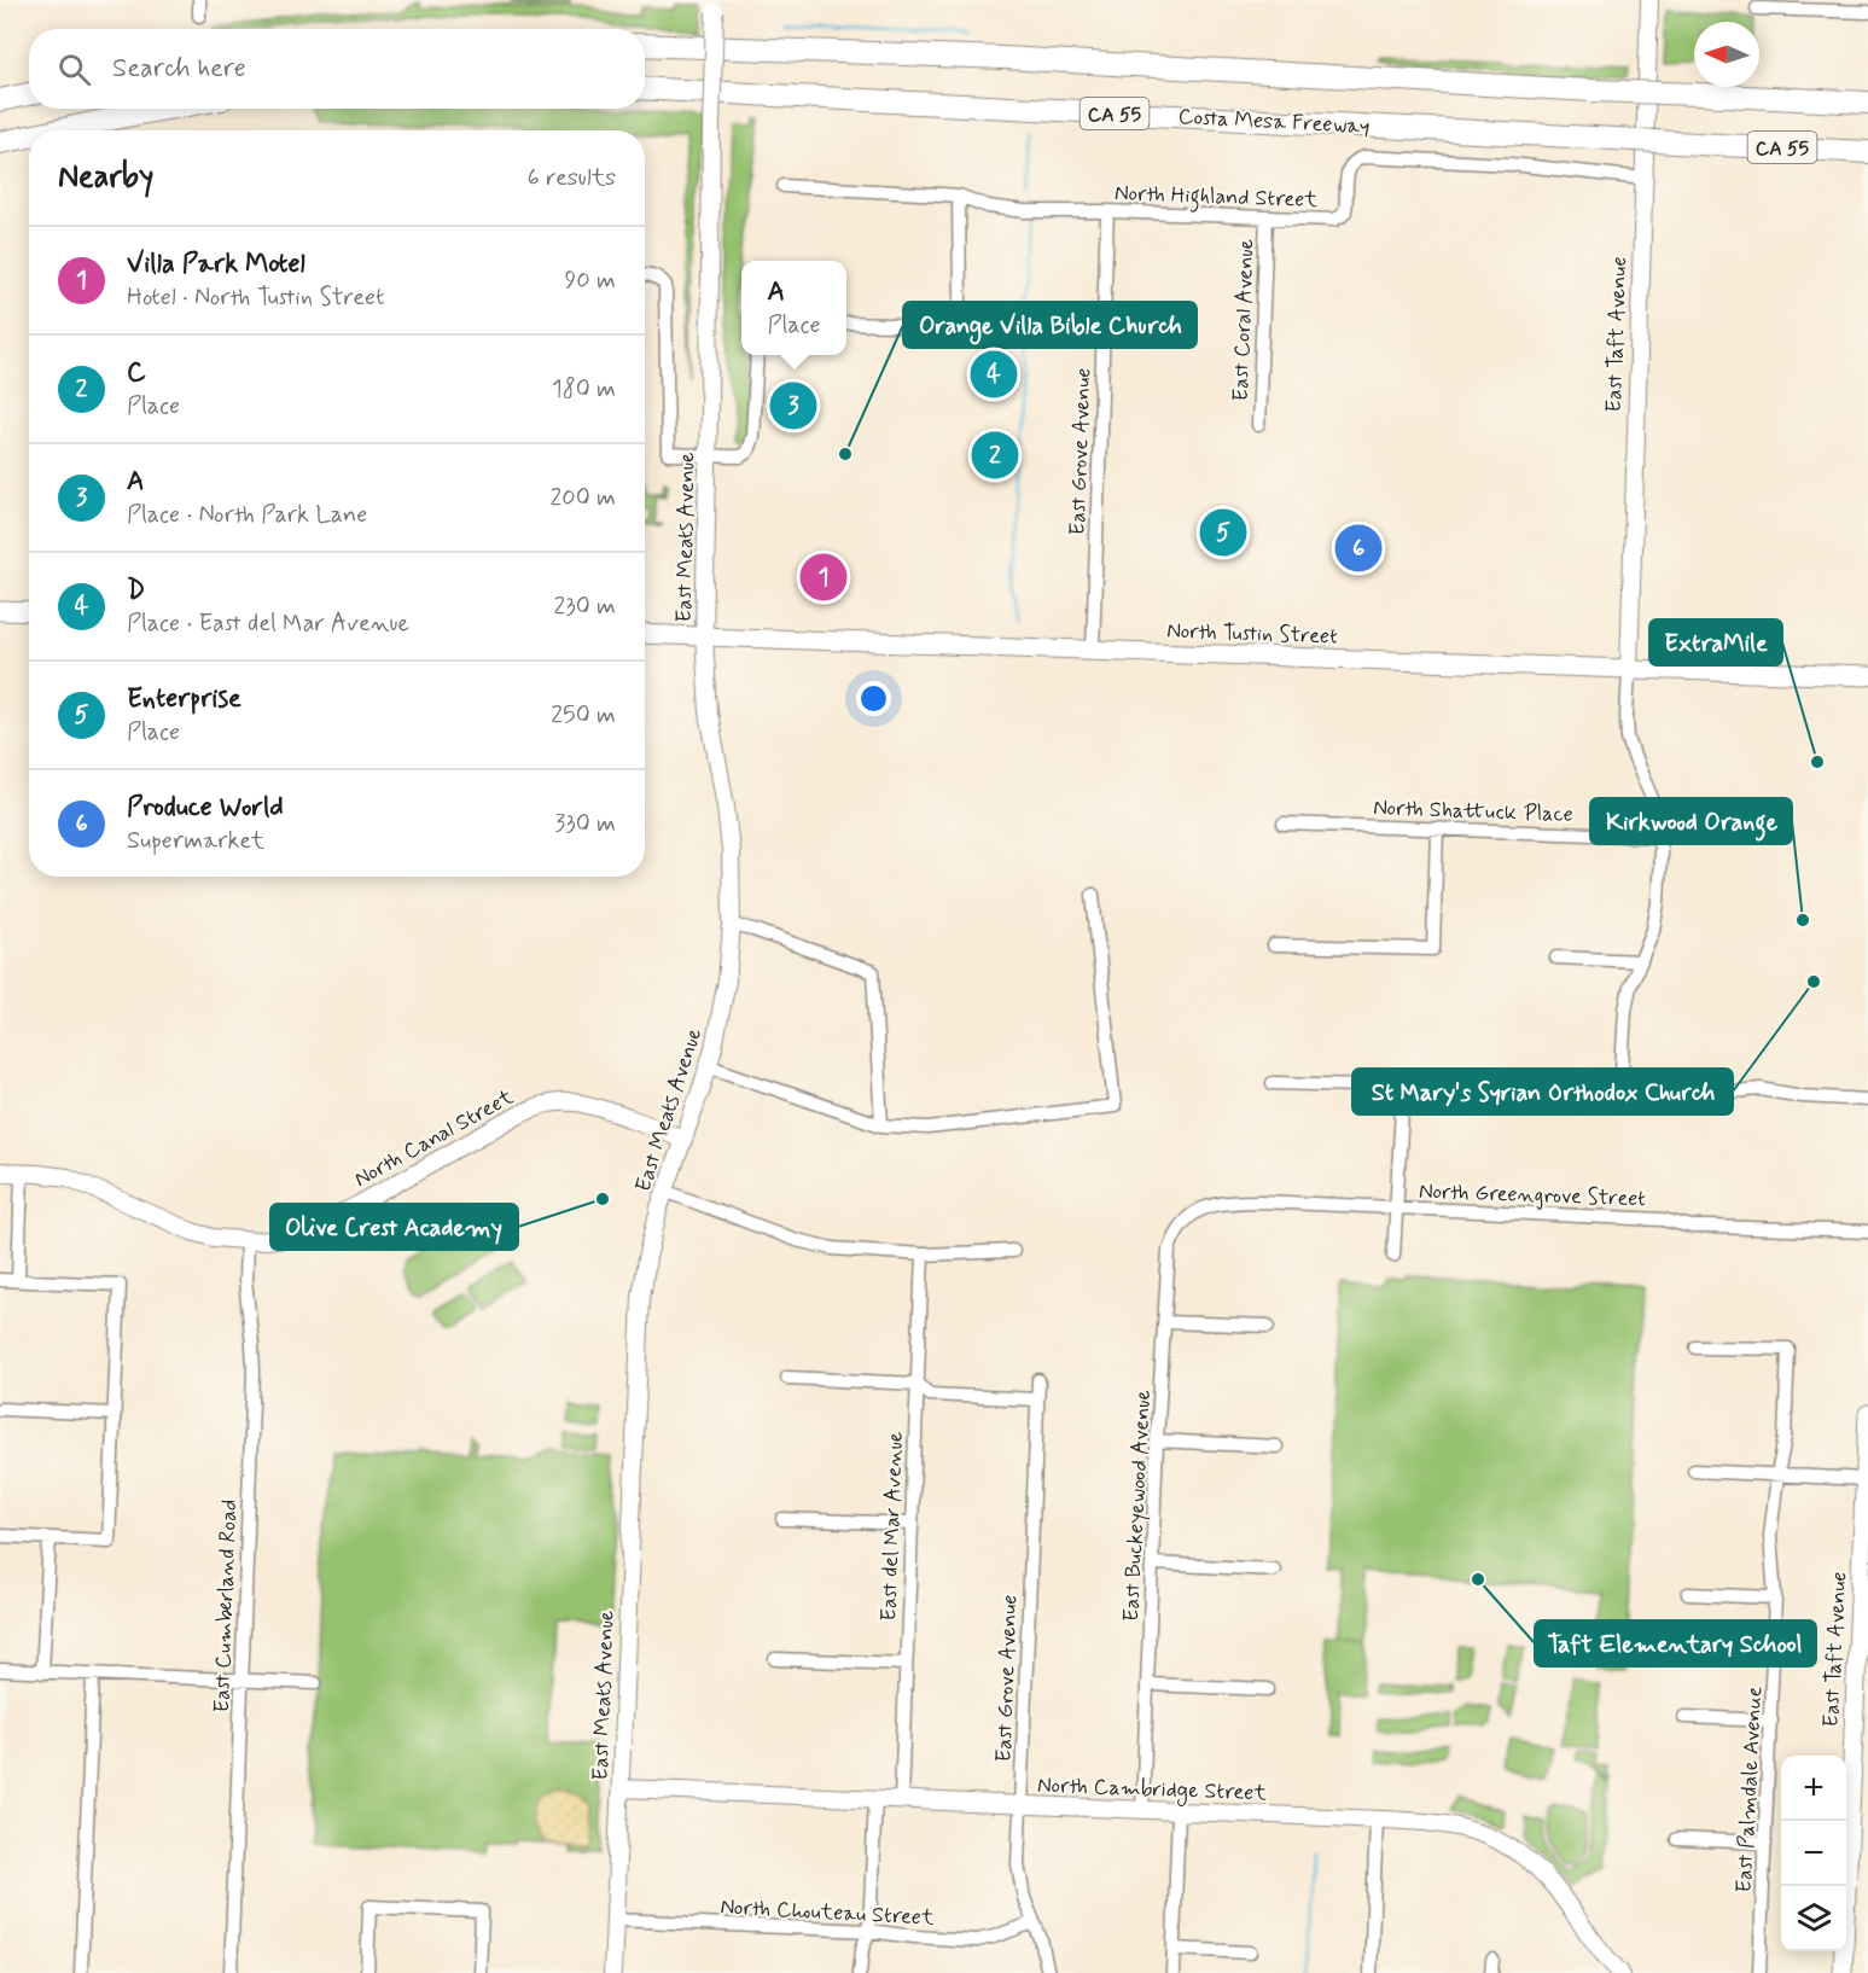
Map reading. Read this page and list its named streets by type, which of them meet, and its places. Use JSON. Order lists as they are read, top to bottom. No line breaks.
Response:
{"streets":{"highway":["CA 55","Costa Mesa Freeway"],"main road":["East Taft Avenue","North Tustin Street"],"street":["North Highland Street","East Coral Avenue","East Grove Avenue","East Meats Avenue","North Shattuck Place","North Canal Street","North Greengrove Street","East Buckeyewood Avenue","East del Mar Avenue","East Cumberland Road","North Cambridge Street","East Palmdale Avenue","North Chouteau Street"]},"crossings":[["North Highland Street","East Coral Avenue"],["North Highland Street","East Taft Avenue"],["North Highland Street","East Grove Avenue"],["East Taft Avenue","North Tustin Street"],["East Grove Avenue","North Tustin Street"],["East Grove Avenue","North Cambridge Street"],["East Grove Avenue","North Chouteau Street"],["East Meats Avenue","North Tustin Street"],["East Meats Avenue","North Canal Street"],["East Meats Avenue","North Cambridge Street"],["East Meats Avenue","North Chouteau Street"],["North Canal Street","East Cumberland Road"],["North Greengrove Street","East Buckeyewood Avenue"],["East Buckeyewood Avenue","North Cambridge Street"],["East del Mar Avenue","North Cambridge Street"]],"places":["Orange Villa Bible Church","ExtraMile","Kirkwood Orange","St Mary's Syrian Orthodox Church","Olive Crest Academy","Taft Elementary School"],"north":"left","page":{"search":"Search here","heading":["Nearby","6 results"],"list":[{"mark":"1","name":"Villa Park Motel","note":"Hotel · North Tustin Street","value":"90 m"},{"mark":"2","name":"C","note":"Place","value":"180 m"},{"mark":"3","name":"A","note":"Place · North Park Lane","value":"200 m"},{"mark":"4","name":"D","note":"Place · East del Mar Avenue","value":"230 m"},{"mark":"5","name":"Enterprise","note":"Place","value":"250 m"},{"mark":"6","name":"Produce World","note":"Supermarket","value":"330 m"}],"popup":["A","Place"],"pins":["4","3","2","5","6","1"],"map_buttons":["+","−"]}}
